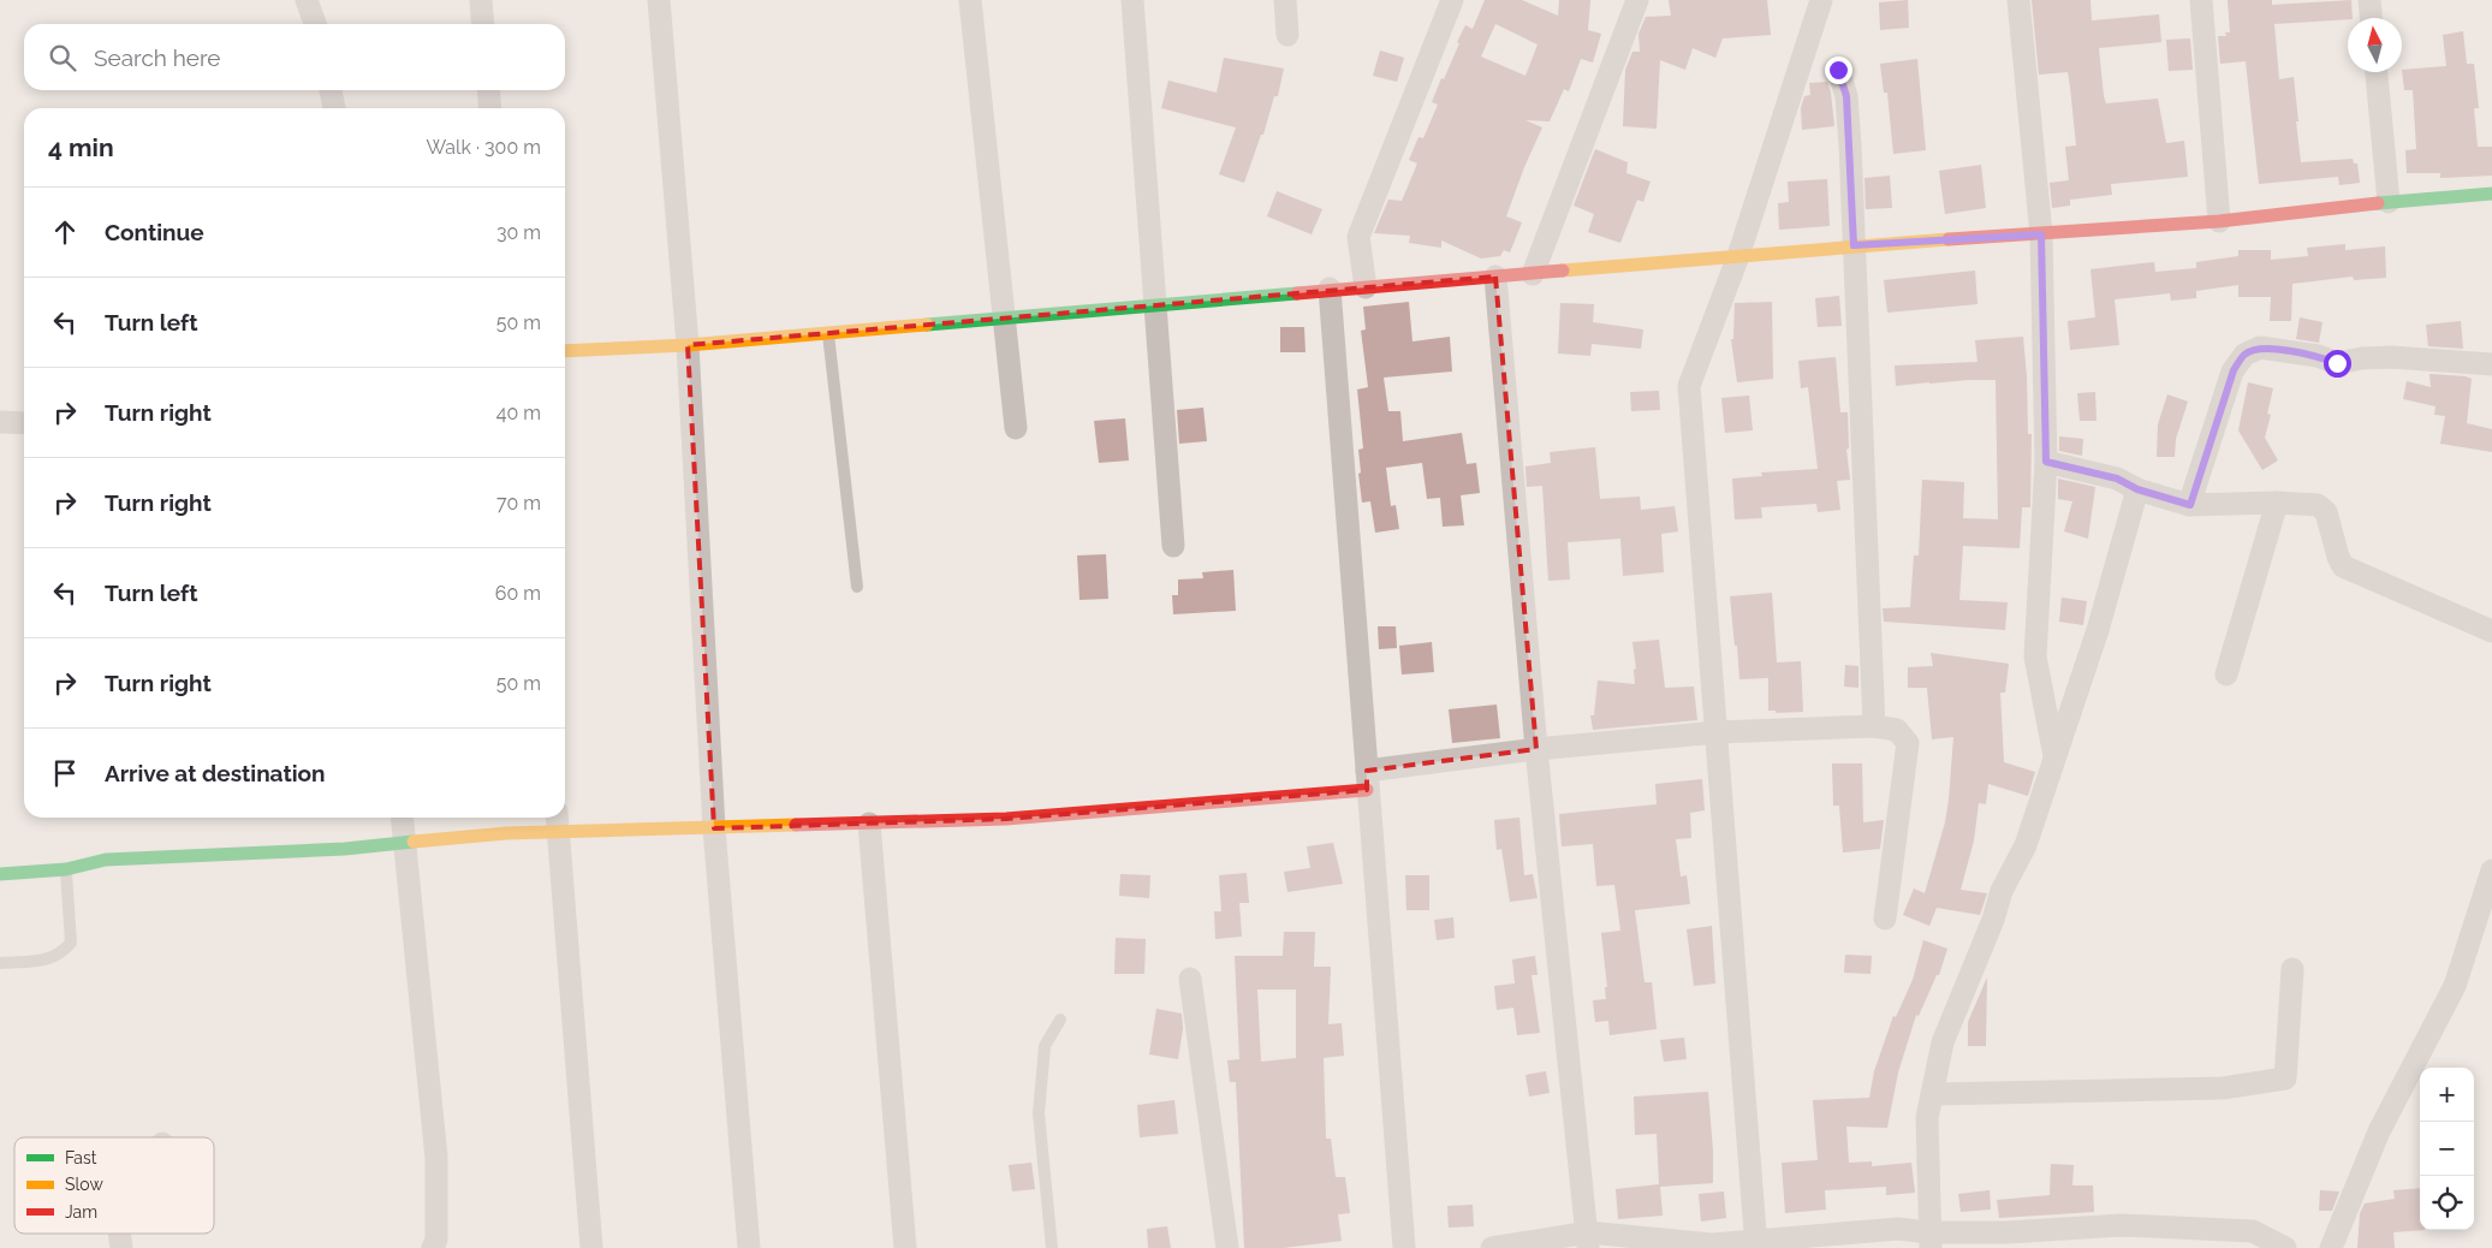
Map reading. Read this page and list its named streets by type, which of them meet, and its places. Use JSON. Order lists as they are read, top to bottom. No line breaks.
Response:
{"legend":["Fast","Slow","Jam"],"north":"top","page":{"search":"Search here","heading":["4 min","Walk · 300 m"],"list":[["Continue","30 m"],["Turn left","50 m"],["Turn right","40 m"],["Turn right","70 m"],["Turn left","60 m"],["Turn right","50 m"],"Arrive at destination"],"map_buttons":["+","−"]}}
